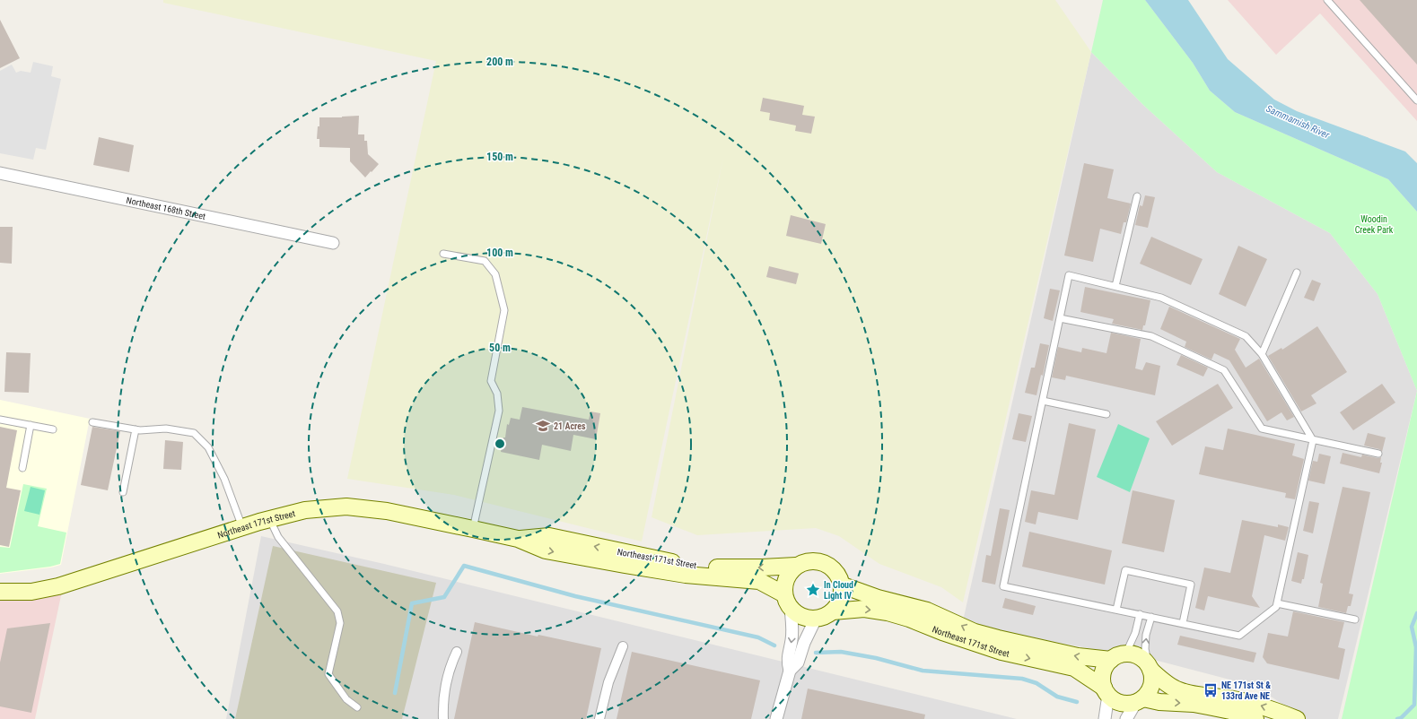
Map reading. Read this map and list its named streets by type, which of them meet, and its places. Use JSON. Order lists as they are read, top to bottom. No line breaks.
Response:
{"streets":{"main road":["Northeast 171st Street"],"street":["Northeast 168th Street"]},"water":["Sammamish River"],"parks":["Woodin Creek Park"],"places":{"school or university":["21 Acres"],"place":["In Cloud Light IV"],"bus stop":["NE 171st St & 133rd Ave NE"]},"rings":["200 m","150 m","100 m","50 m"]}
